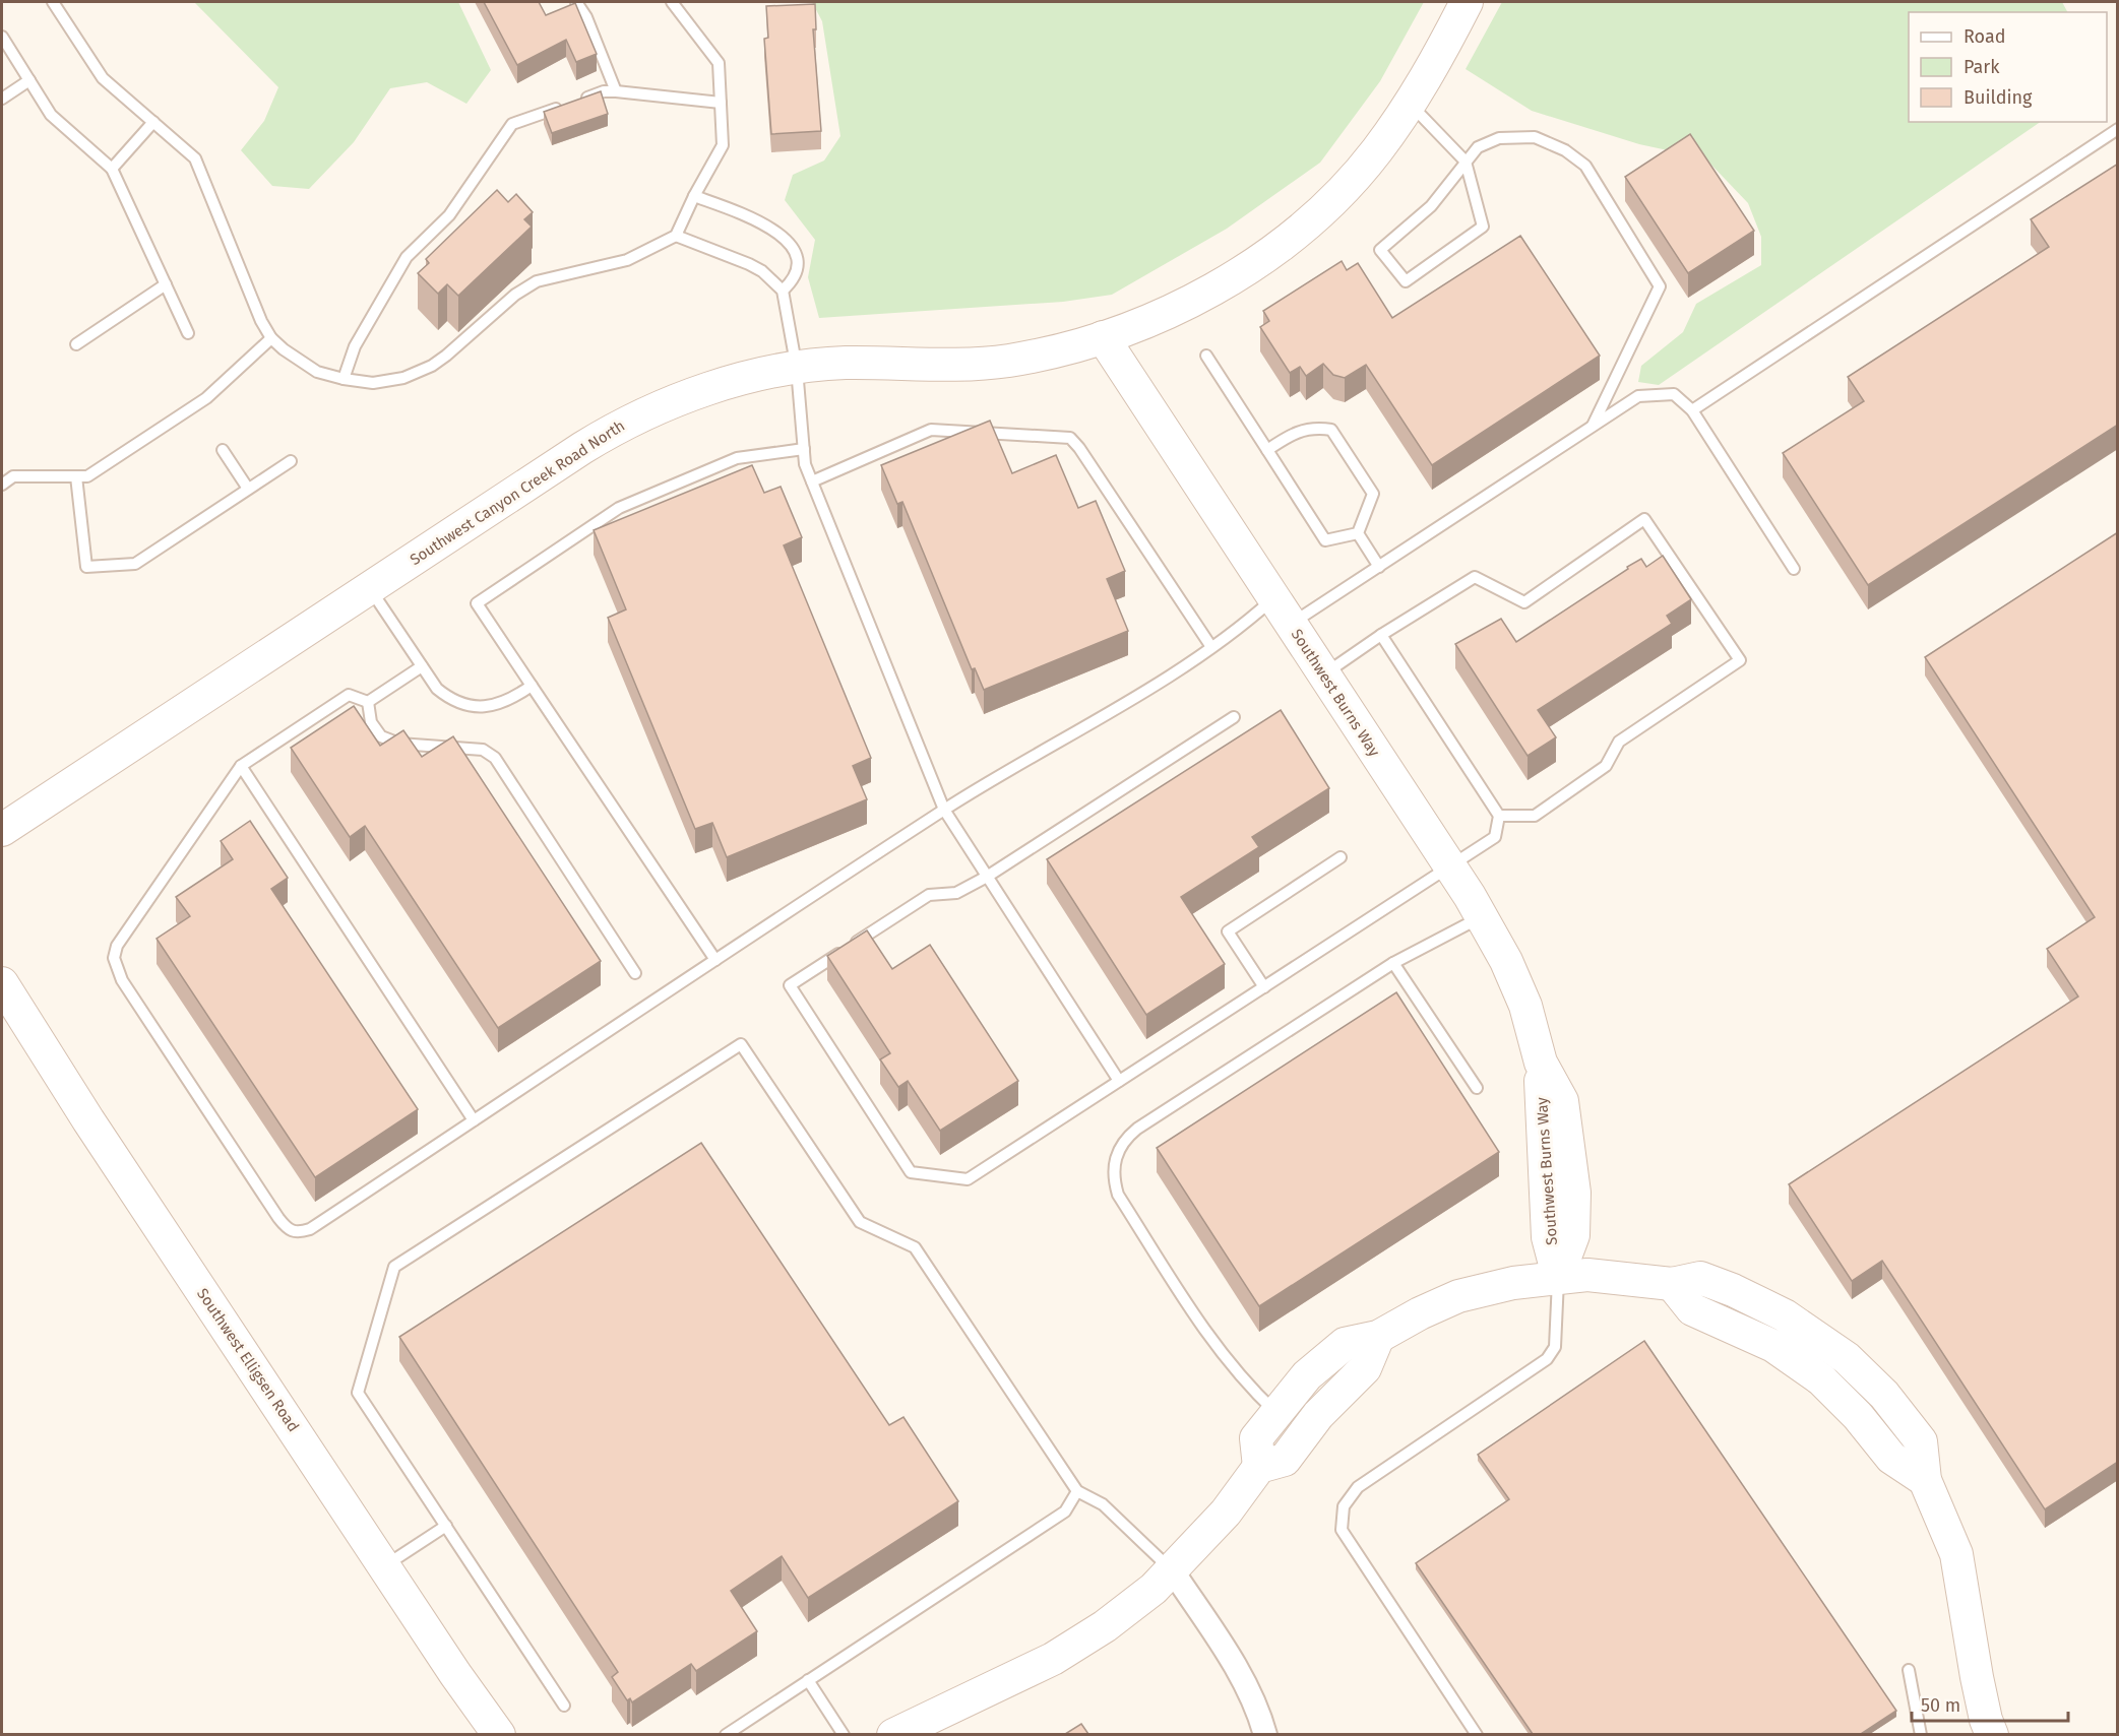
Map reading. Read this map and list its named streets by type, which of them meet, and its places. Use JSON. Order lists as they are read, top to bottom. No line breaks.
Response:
{"streets":{"street":["Southwest Canyon Creek Road North","Southwest Burns Way","Southwest Elligsen Road"]},"crossings":[["Southwest Canyon Creek Road North","Southwest Burns Way"]],"legend":["Road","Park","Building"],"scale_bar":"50 m"}
